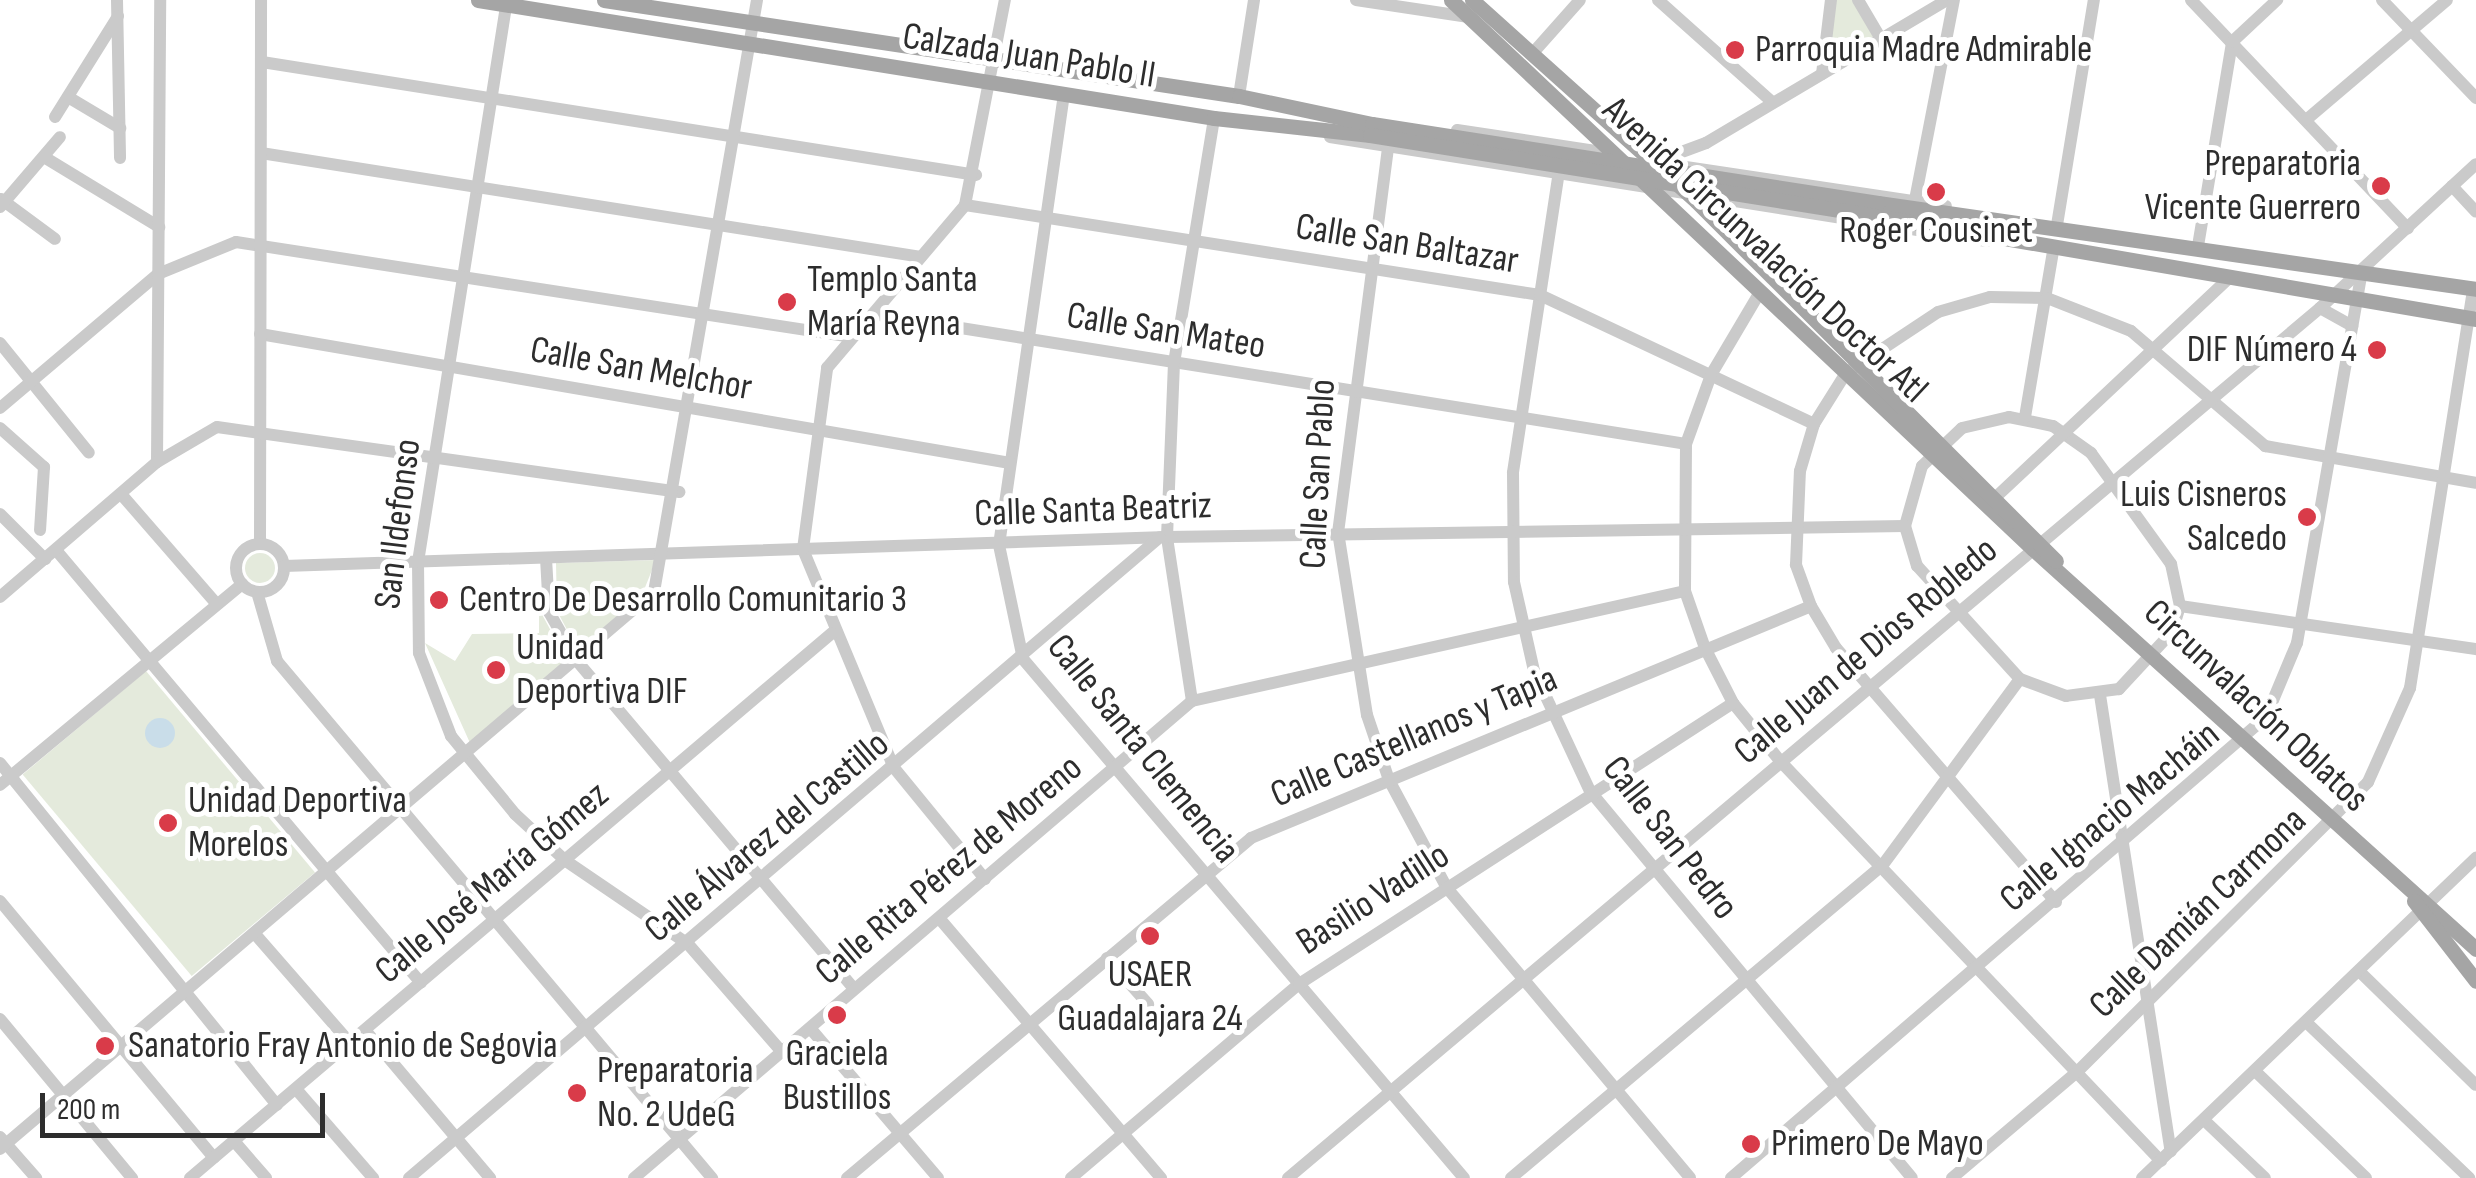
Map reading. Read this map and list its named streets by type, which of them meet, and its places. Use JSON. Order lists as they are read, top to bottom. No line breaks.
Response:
{"streets":{"main road":["Calzada Juan Pablo II","Avenida Circunvalación Doctor Atl","Circunvalación Oblatos"],"street":["Calle San Baltazar","Calle San Mateo","Calle San Melchor","Calle San Pablo","Calle Santa Beatriz","San Ildefonso","Calle Juan de Dios Robledo","Calle Castellanos y Tapia","Calle Santa Clemencia","Calle Ignacio Macháin","Calle Álvarez del Castillo","Calle San Pedro","Calle Rita Pérez de Moreno","Calle José María Gómez","Basilio Vadillo","Calle Damián Carmona"]},"crossings":[["Calzada Juan Pablo II","Avenida Circunvalación Doctor Atl"],["Calzada Juan Pablo II","Calle San Pablo"],["Calzada Juan Pablo II","San Ildefonso"],["Calzada Juan Pablo II","Calle Juan de Dios Robledo"],["Calzada Juan Pablo II","Calle Santa Clemencia"],["Calzada Juan Pablo II","Calle Ignacio Macháin"],["Calzada Juan Pablo II","Calle San Pedro"],["Calzada Juan Pablo II","Calle Damián Carmona"],["Calle San Baltazar","Calle San Pablo"],["Calle San Baltazar","Calle Santa Clemencia"],["Calle San Baltazar","Calle San Pedro"],["Avenida Circunvalación Doctor Atl","Calle Juan de Dios Robledo"],["Avenida Circunvalación Doctor Atl","Circunvalación Oblatos"],["Calle San Mateo","Calle San Pablo"],["Calle San Mateo","Calle Santa Clemencia"],["Calle San Mateo","Calle San Pedro"],["Calle San Melchor","San Ildefonso"],["Calle San Melchor","Calle Santa Clemencia"],["Calle San Pablo","Calle Santa Beatriz"],["Calle San Pablo","Calle Juan de Dios Robledo"],["Calle San Pablo","Calle Castellanos y Tapia"],["Calle San Pablo","Calle Rita Pérez de Moreno"],["Calle San Pablo","Basilio Vadillo"],["Calle Santa Beatriz","San Ildefonso"],["Calle Santa Beatriz","Calle Santa Clemencia"],["Calle Santa Beatriz","Calle Álvarez del Castillo"],["Calle Santa Beatriz","Calle San Pedro"],["San Ildefonso","Calle Álvarez del Castillo"],["San Ildefonso","Calle Rita Pérez de Moreno"],["San Ildefonso","Calle José María Gómez"],["Calle Juan de Dios Robledo","Circunvalación Oblatos"],["Calle Juan de Dios Robledo","Calle Santa Clemencia"],["Calle Juan de Dios Robledo","Calle Ignacio Macháin"],["Calle Juan de Dios Robledo","Calle San Pedro"],["Circunvalación Oblatos","Calle Ignacio Macháin"],["Circunvalación Oblatos","Calle Damián Carmona"],["Calle Castellanos y Tapia","Calle Santa Clemencia"],["Calle Castellanos y Tapia","Calle San Pedro"],["Calle Santa Clemencia","Calle Álvarez del Castillo"],["Calle Santa Clemencia","Calle Rita Pérez de Moreno"],["Calle Santa Clemencia","Basilio Vadillo"],["Calle Ignacio Macháin","Calle San Pedro"],["Calle San Pedro","Calle Rita Pérez de Moreno"],["Calle San Pedro","Basilio Vadillo"]],"places":["Parroquia Madre Admirable","Preparatoria Vicente Guerrero","Roger Cousinet","Templo Santa María Reyna","DIF Número 4","Luis Cisneros Salcedo","Centro De Desarrollo Comunitario 3","Unidad Deportiva DIF","Unidad Deportiva Morelos","USAER Guadalajara 24","Graciela Bustillos","Sanatorio Fray Antonio de Segovia","Preparatoria No. 2 UdeG","Primero De Mayo"],"scale_bar":"200 m"}
